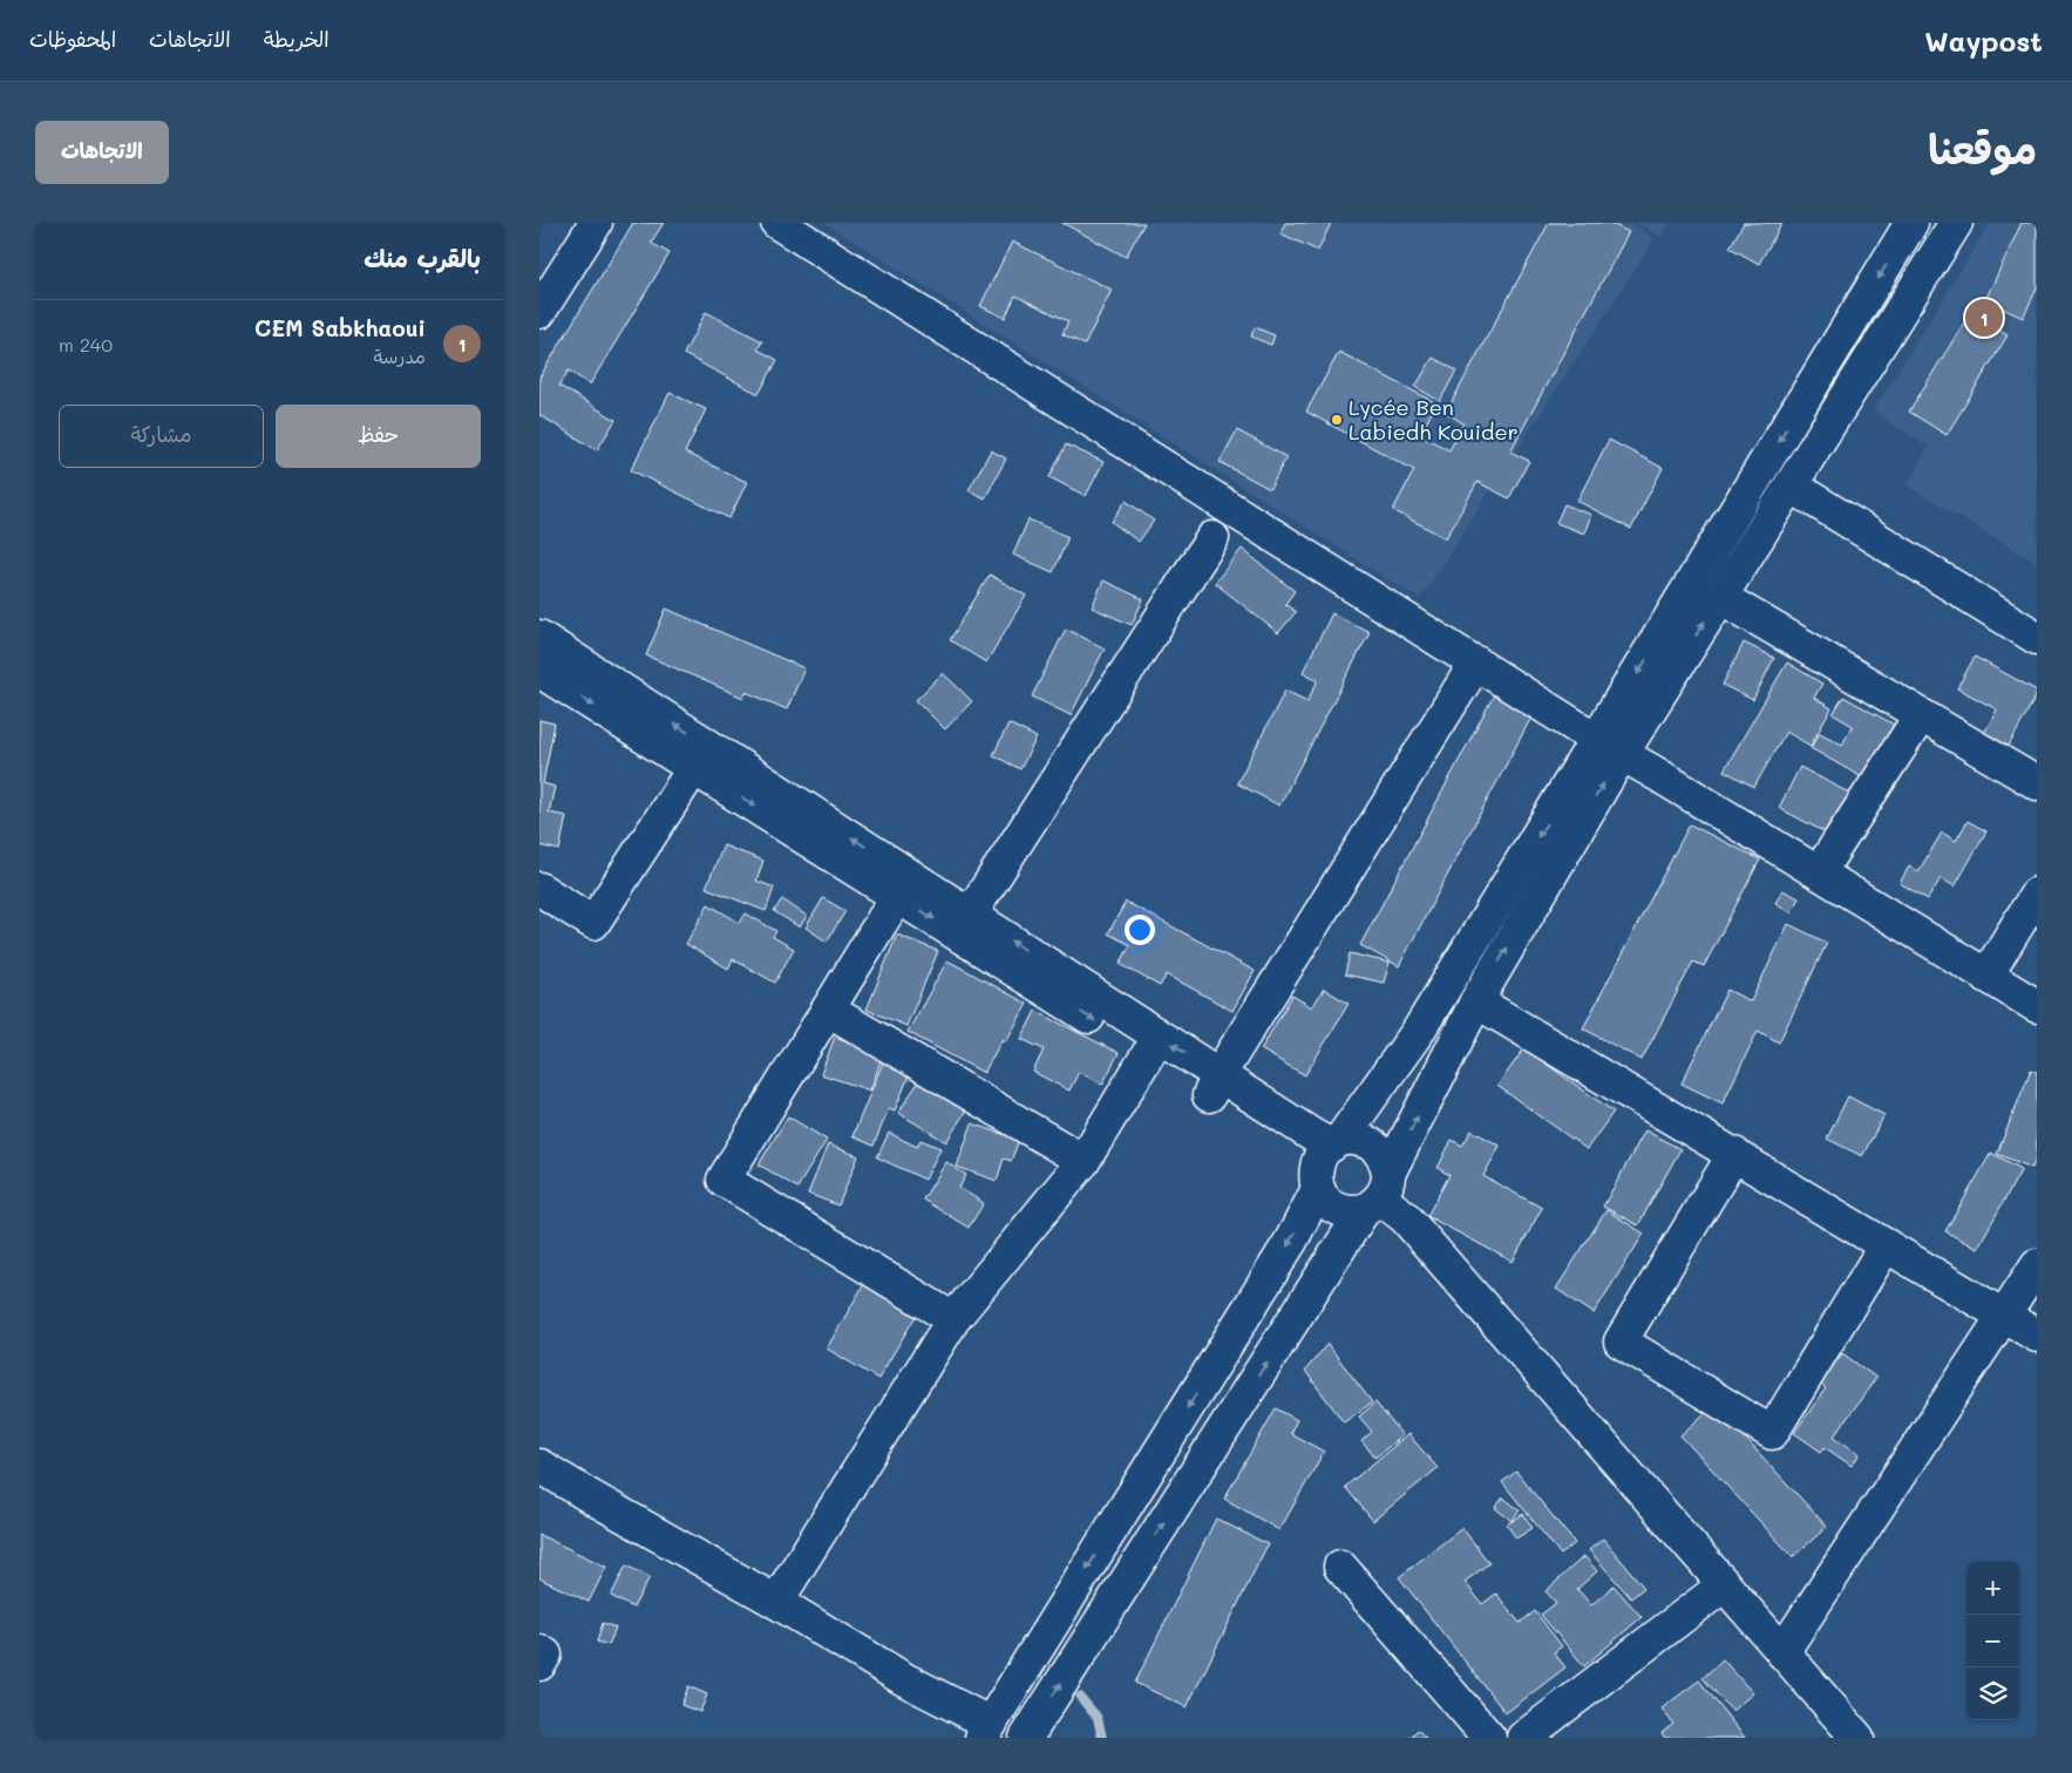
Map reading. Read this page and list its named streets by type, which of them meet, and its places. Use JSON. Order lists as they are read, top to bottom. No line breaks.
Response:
{"places":["Lycée Ben Labiedh Kouider"],"page":{"header":"Waypost","nav":["الخريطة","الاتجاهات","المحفوظات"],"title":"موقعنا","buttons":["الاتجاهات",["حفظ","مشاركة"]],"heading":"بالقرب منك","pins":"1","list":[{"mark":"1","name":"CEM Sabkhaoui","note":"مدرسة","value":"240 m"}],"map_buttons":["+","−"]}}
